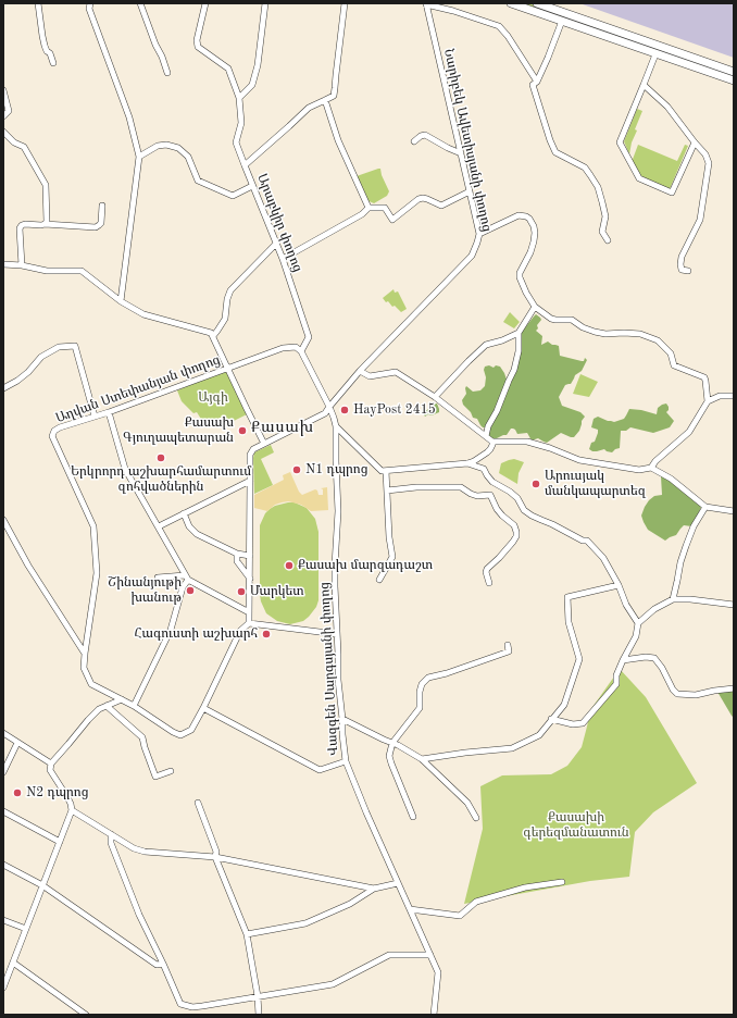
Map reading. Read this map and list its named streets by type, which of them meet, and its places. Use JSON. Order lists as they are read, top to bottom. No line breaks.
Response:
{"streets":{"street":["Նարիբեկ Ավետիսյանի փողոց","Արաբկիր փողոց","Աղվան Ստեփանյան փողոց","Վազգեն Սարգսյանի փողոց"]},"crossings":[["Նարիբեկ Ավետիսյանի փողոց","Վազգեն Սարգսյանի փողոց"],["Արաբկիր փողոց","Աղվան Ստեփանյան փողոց"]],"districts":["Քասախ"],"parks":["Այգի","Քասախի գերեզմանատուն"],"places":["HayPost 2415","Քասախ Գյուղապետարան","Երկրորդ աշխարհամարտում զոհվածներին","N1 դպրոց","Արուսյակ մանկապարտեզ","Քասախ մարզադաշտ","Շինանյութի խանութ","Մարկետ","Հագուստի աշխարհ","N2 դպրոց"]}
